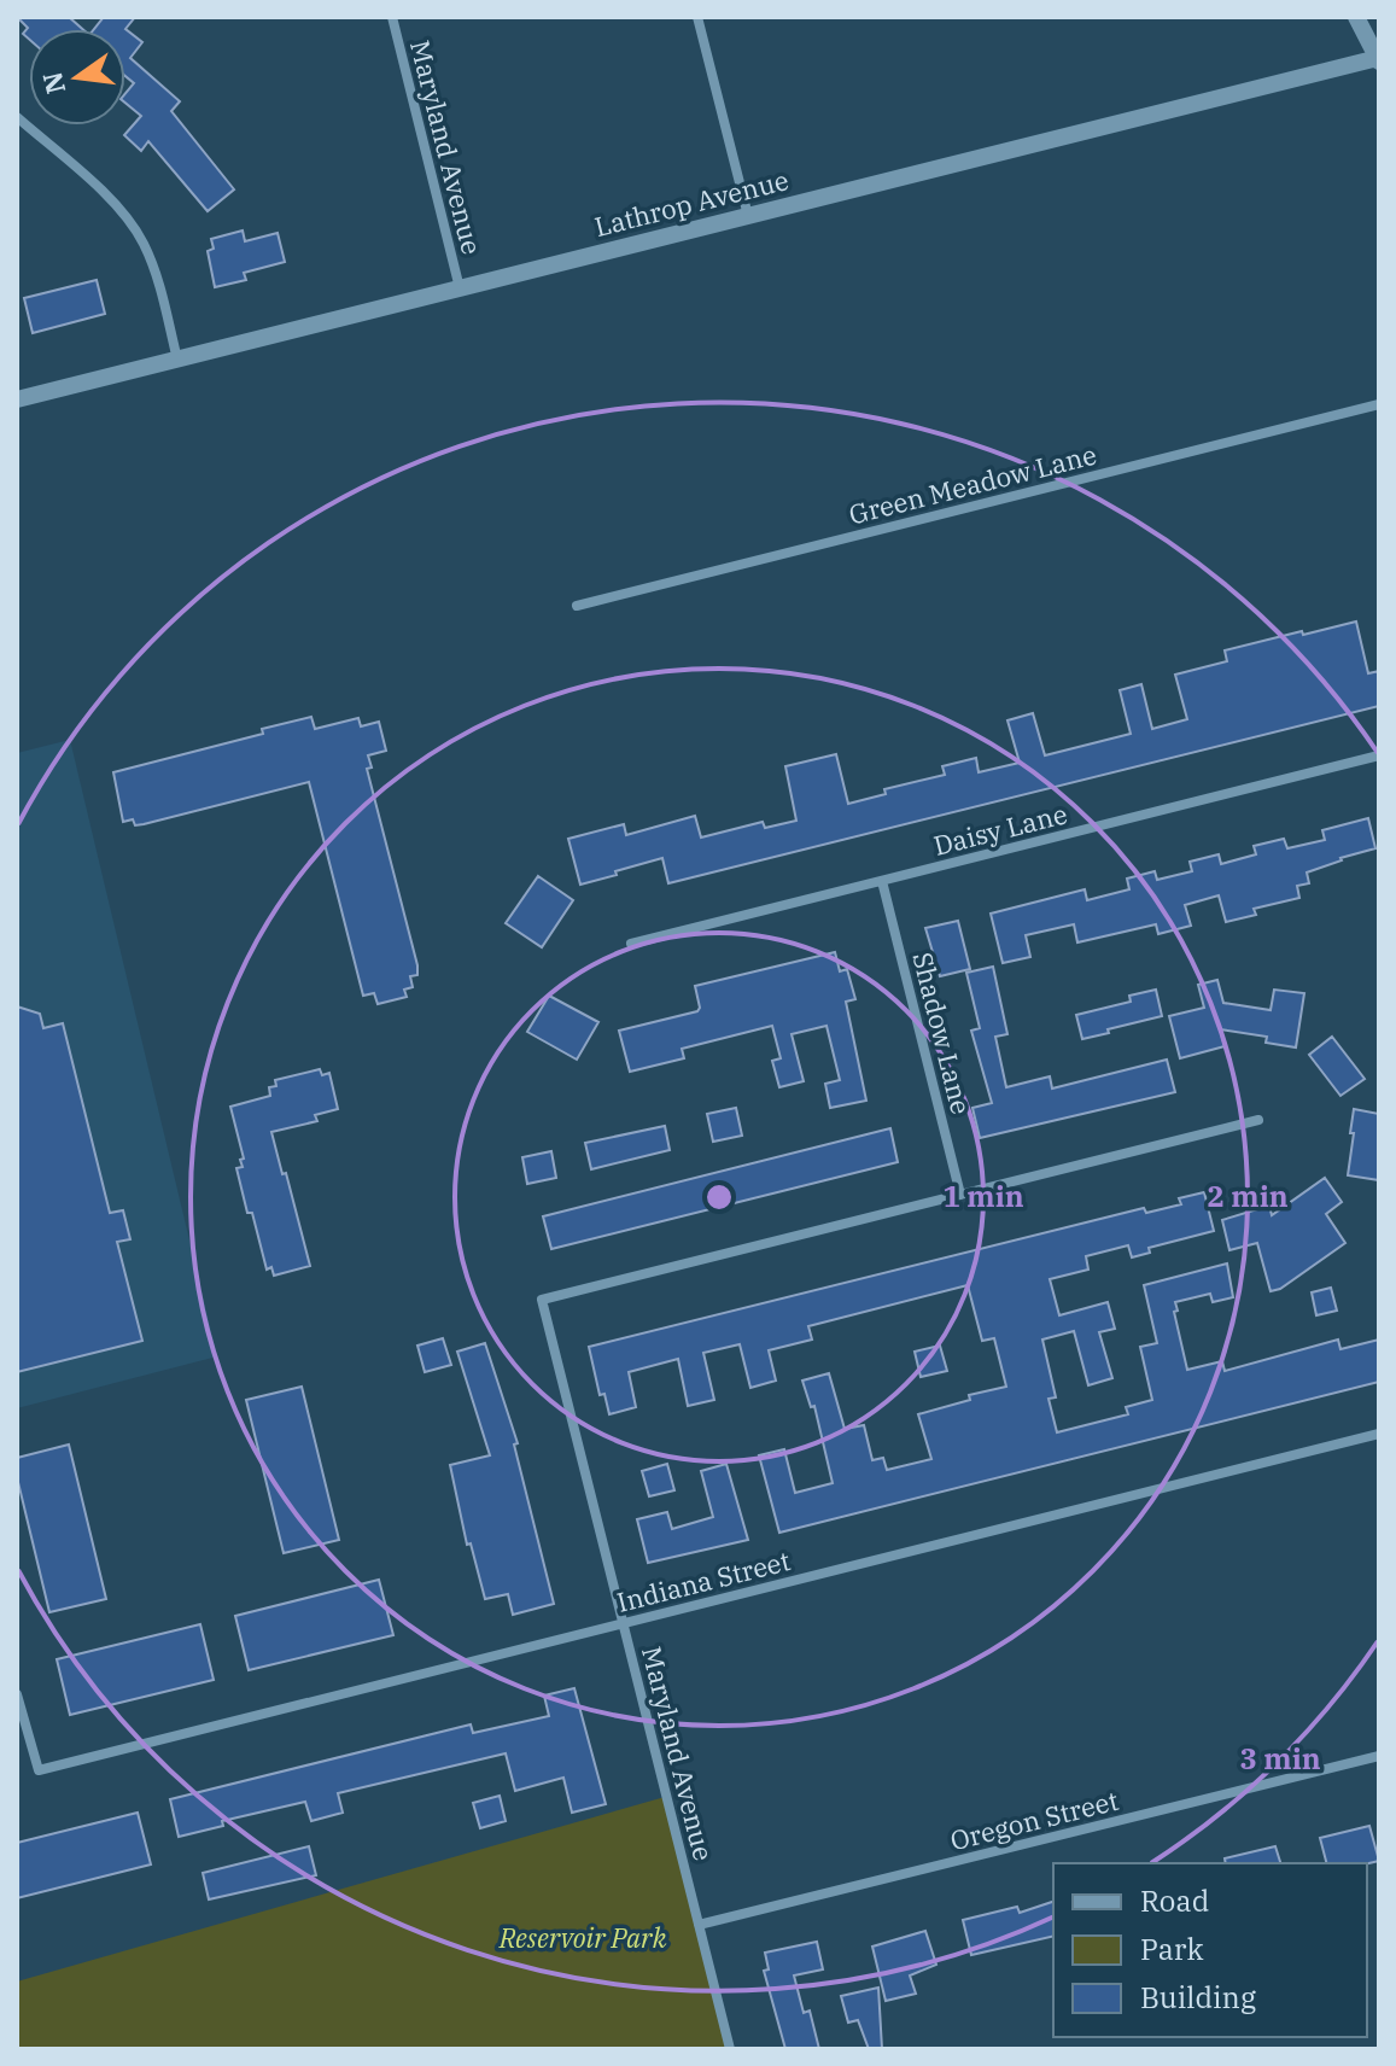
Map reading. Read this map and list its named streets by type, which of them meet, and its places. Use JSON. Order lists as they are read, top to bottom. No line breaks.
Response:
{"streets":{"street":["Maryland Avenue","Lathrop Avenue","Green Meadow Lane","Daisy Lane","Shadow Lane","Indiana Street","Oregon Street"]},"crossings":[["Maryland Avenue","Lathrop Avenue"],["Maryland Avenue","Shadow Lane"],["Maryland Avenue","Indiana Street"],["Maryland Avenue","Oregon Street"],["Daisy Lane","Shadow Lane"]],"parks":["Reservoir Park"],"legend":["Road","Park","Building"],"north":"left","rings":["1 min","2 min","3 min"]}
